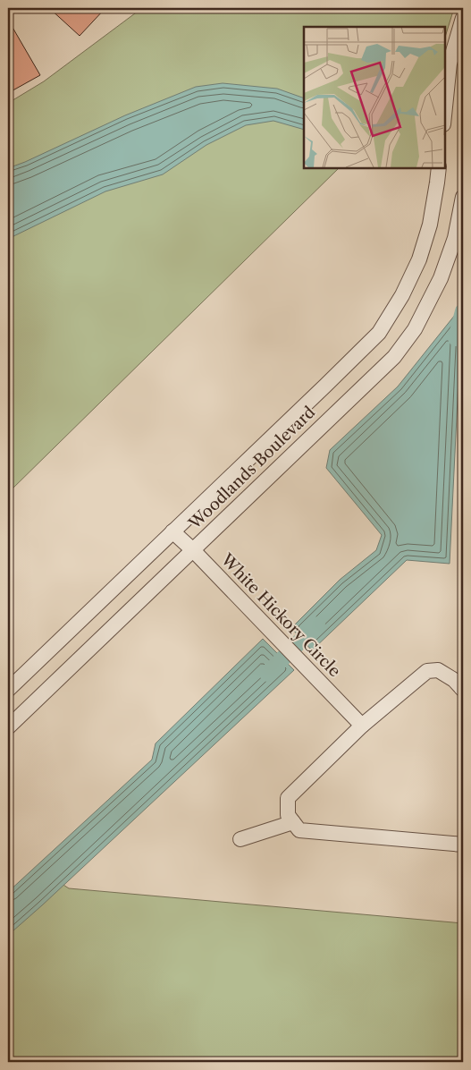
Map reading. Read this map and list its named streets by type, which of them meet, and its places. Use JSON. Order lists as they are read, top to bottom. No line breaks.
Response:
{"streets":{"street":["Woodlands Boulevard","White Hickory Circle"]},"crossings":[["Woodlands Boulevard","White Hickory Circle"]]}
